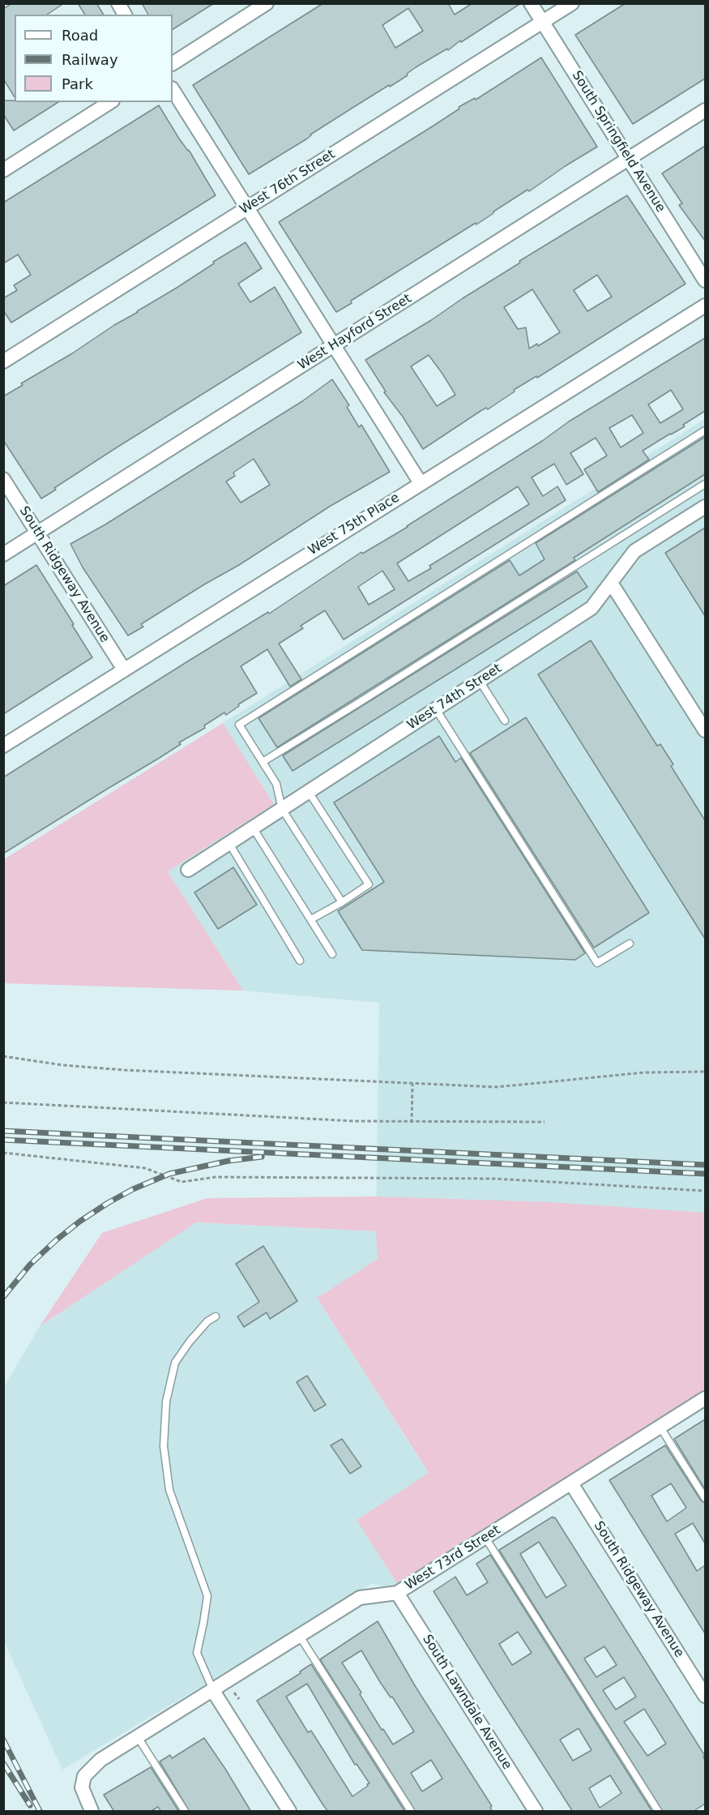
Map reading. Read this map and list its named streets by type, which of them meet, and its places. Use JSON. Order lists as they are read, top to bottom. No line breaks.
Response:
{"streets":{"street":["South Springfield Avenue","West 76th Street","West Hayford Street","West 75th Place","South Ridgeway Avenue","West 74th Street","West 73rd Street","South Lawndale Avenue"]},"crossings":[["South Springfield Avenue","West 76th Street"],["South Springfield Avenue","West Hayford Street"],["West Hayford Street","South Ridgeway Avenue"],["West 75th Place","South Ridgeway Avenue"],["South Ridgeway Avenue","West 73rd Street"],["West 73rd Street","South Lawndale Avenue"]],"legend":["Road","Railway","Park"]}
